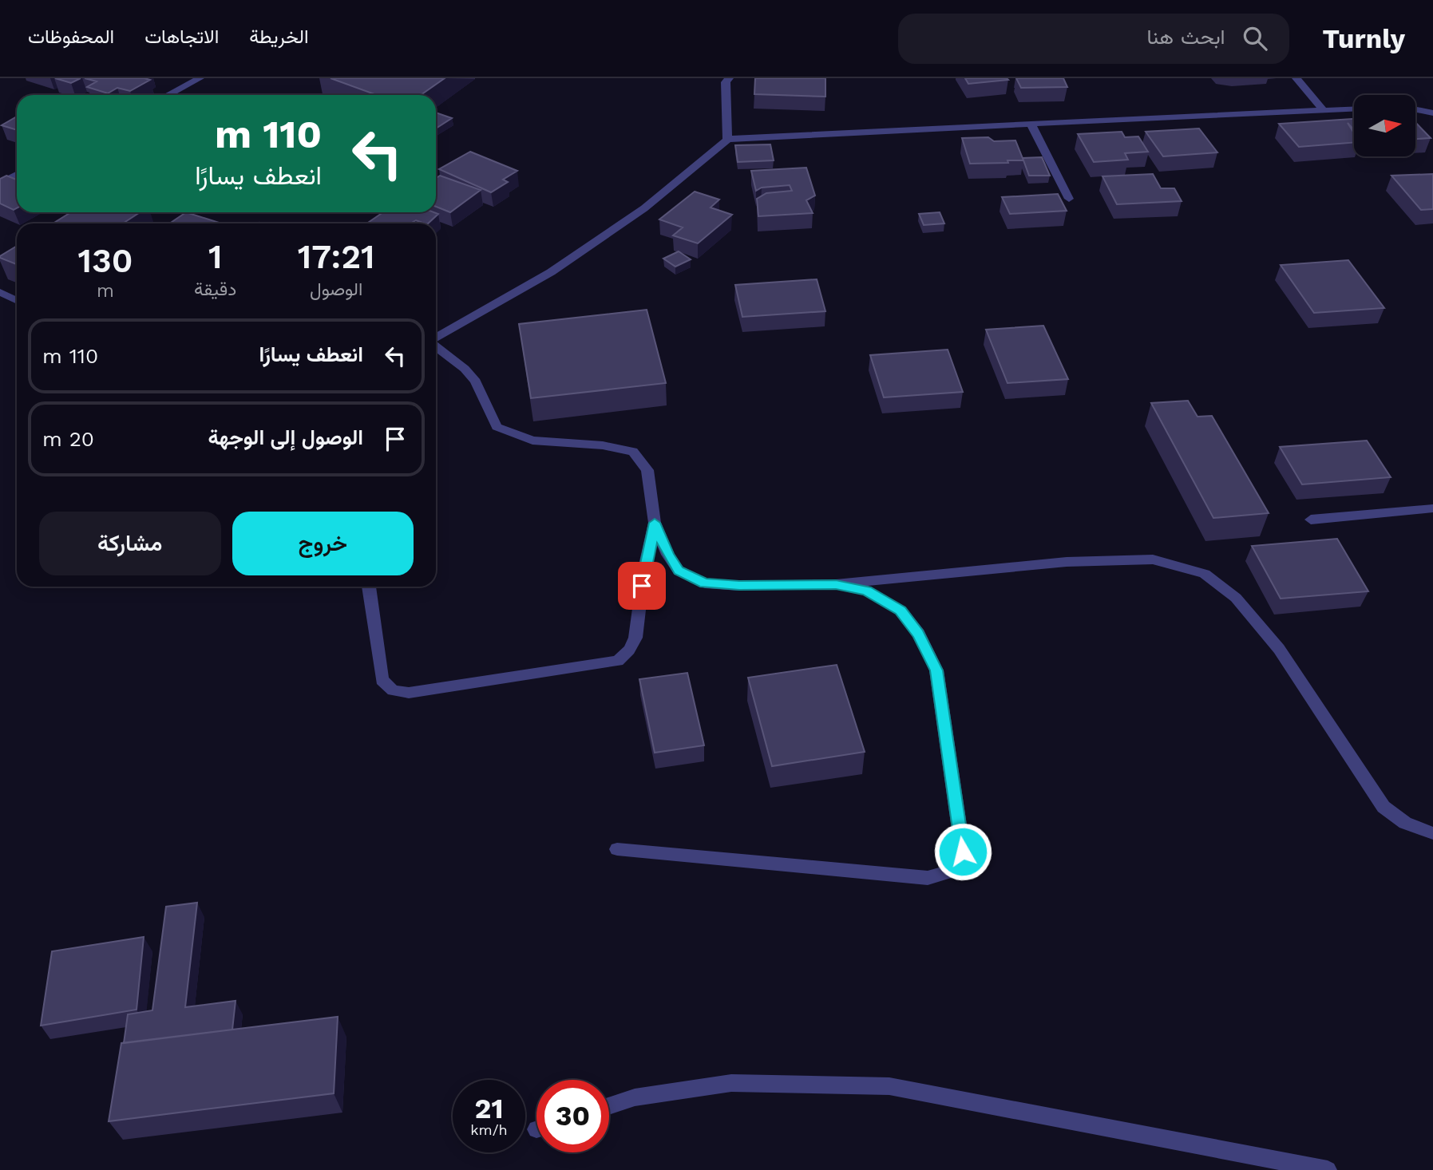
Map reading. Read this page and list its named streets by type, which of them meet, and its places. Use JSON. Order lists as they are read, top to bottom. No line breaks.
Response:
{"north":"right","page":{"header":"Turnly","search":"ابحث هنا","nav":["الخريطة","الاتجاهات","المحفوظات"],"turn":["110 m","انعطف يسارًا"],"eta":["17:21","الوصول","1","دقيقة","130","m"],"list":[{"name":"انعطف يسارًا","value":"110 m"},{"name":"الوصول إلى الوجهة","value":"20 m"}],"buttons":["خروج","مشاركة"],"speed":"21 km/h","limit":"30"}}
